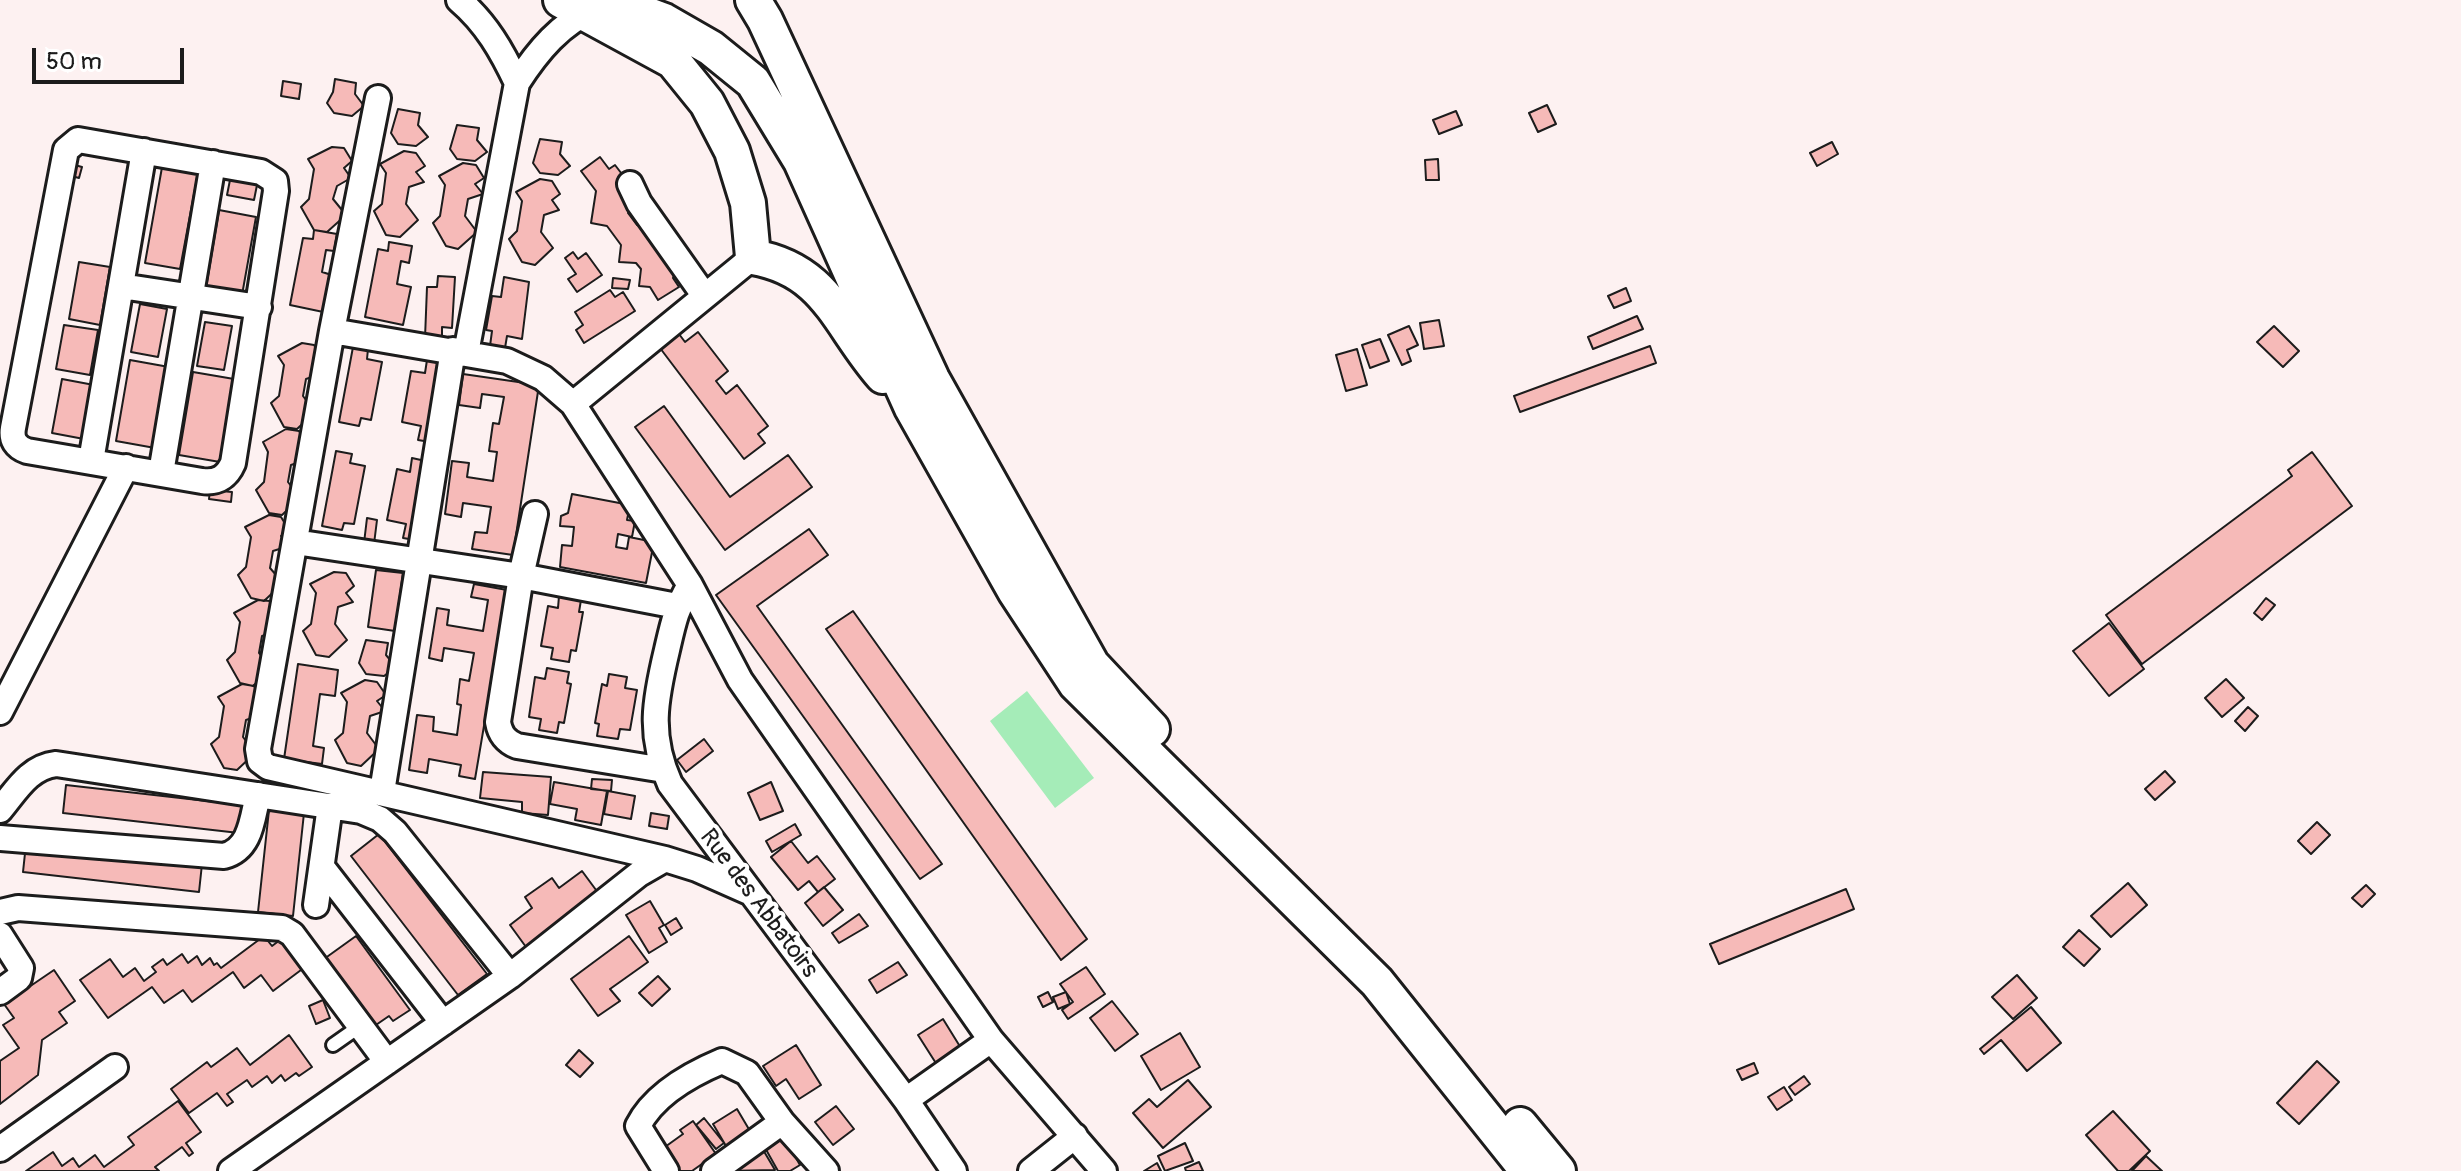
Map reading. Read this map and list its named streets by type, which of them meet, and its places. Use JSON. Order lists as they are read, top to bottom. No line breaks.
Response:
{"streets":{"street":["Rue des Abbatoirs"]},"scale_bar":"50 m"}
